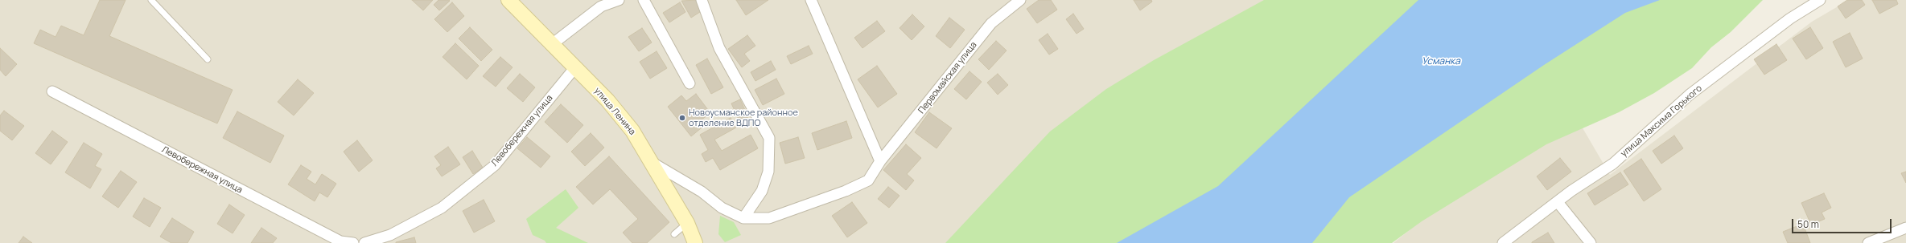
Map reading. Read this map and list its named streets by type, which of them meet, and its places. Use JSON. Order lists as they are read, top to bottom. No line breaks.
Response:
{"streets":{"main road":["улица Ленина"],"street":["Первомайская улица","улица Максима Горького","Левобережная улица"]},"crossings":[["улица Ленина","Левобережная улица"]],"water":["Усманка"],"places":["Новоусманское районное отделение ВДПО"],"scale_bar":"50 m"}
